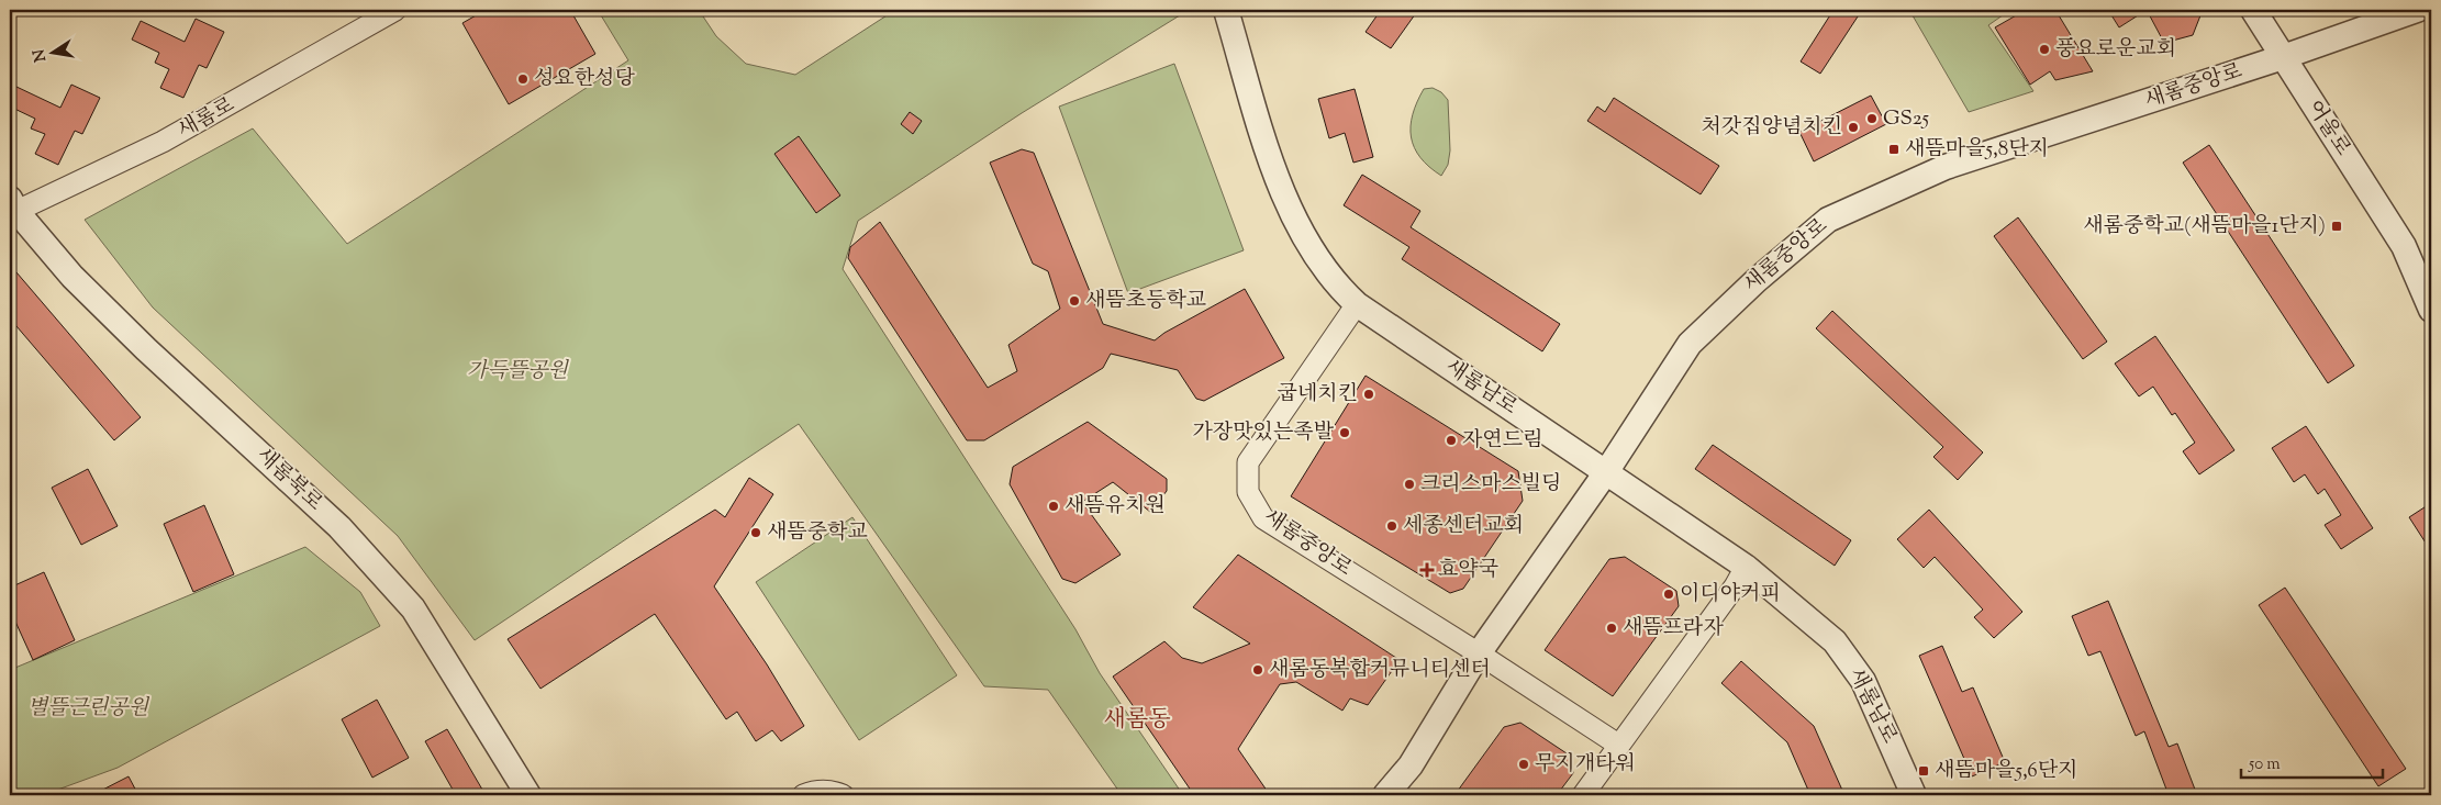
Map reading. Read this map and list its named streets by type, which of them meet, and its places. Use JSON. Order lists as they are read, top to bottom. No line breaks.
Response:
{"streets":{"street":["새롬중앙로","새롬로","어울로","새롬남로","새롬북로"]},"crossings":[["새롬중앙로","어울로"],["새롬중앙로","새롬남로"],["새롬로","새롬북로"]],"districts":["새롬동"],"parks":["가득뜰공원","별뜰근린공원"],"places":{"other":["풍요로운교회","성요한성당","GS25","처갓집양념치킨","새뜸초등학교","굽네치킨","가장맛있는족발","자연드림","크리스마스빌딩","새뜸유치원","세종센터교회","새뜸중학교","이디야커피","새뜸프라자","새롬동복합커뮤니티센터","무지개타워"],"transit":["새뜸마을5,8단지","새롬중학교(새뜸마을1단지)","새뜸마을5,6단지"],"health":["효약국"]},"scale_bar":"50 m","north":"left"}
